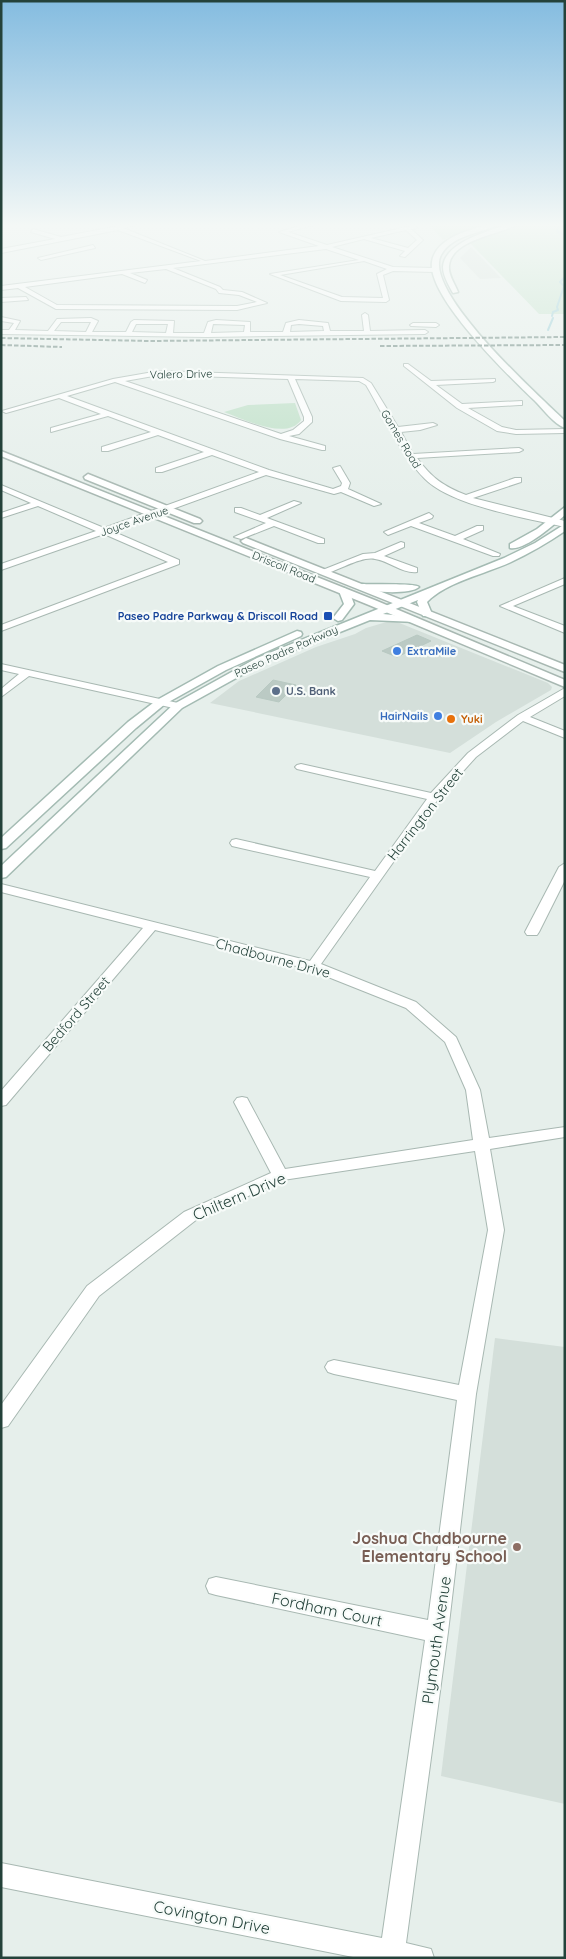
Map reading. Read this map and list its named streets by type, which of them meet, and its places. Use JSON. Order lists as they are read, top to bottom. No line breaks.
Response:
{"streets":{"main road":["Driscoll Road","Paseo Padre Parkway"],"street":["Valero Drive","Gomes Road","Joyce Avenue","Harrington Street","Chadbourne Drive","Bedford Street","Chiltern Drive","Fordham Court","Plymouth Avenue","Covington Drive"]},"crossings":[["Valero Drive","Gomes Road"],["Gomes Road","Paseo Padre Parkway"],["Joyce Avenue","Driscoll Road"],["Driscoll Road","Paseo Padre Parkway"],["Harrington Street","Chadbourne Drive"],["Chadbourne Drive","Bedford Street"],["Chadbourne Drive","Chiltern Drive"],["Chadbourne Drive","Plymouth Avenue"],["Chiltern Drive","Plymouth Avenue"],["Fordham Court","Plymouth Avenue"],["Plymouth Avenue","Covington Drive"]],"places":{"transit":["Paseo Padre Parkway & Driscoll Road"],"other":["ExtraMile","U.S. Bank","HairNails","Yuki","Joshua Chadbourne Elementary School"]}}
